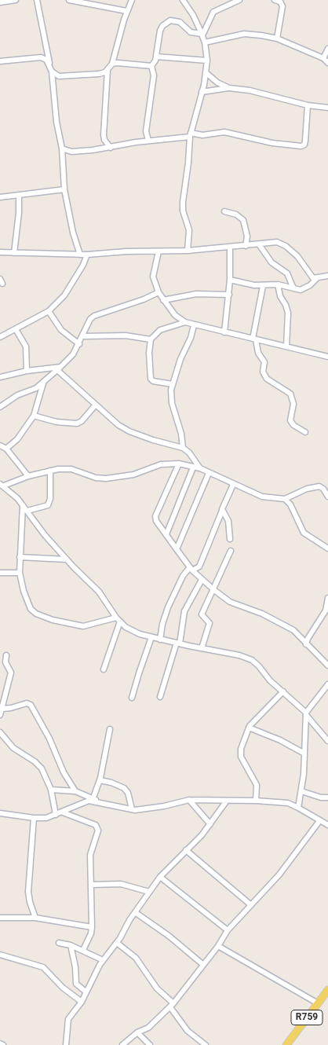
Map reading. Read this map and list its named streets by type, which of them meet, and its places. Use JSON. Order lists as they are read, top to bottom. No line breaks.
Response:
{"streets":{"main road":["R759"]}}
